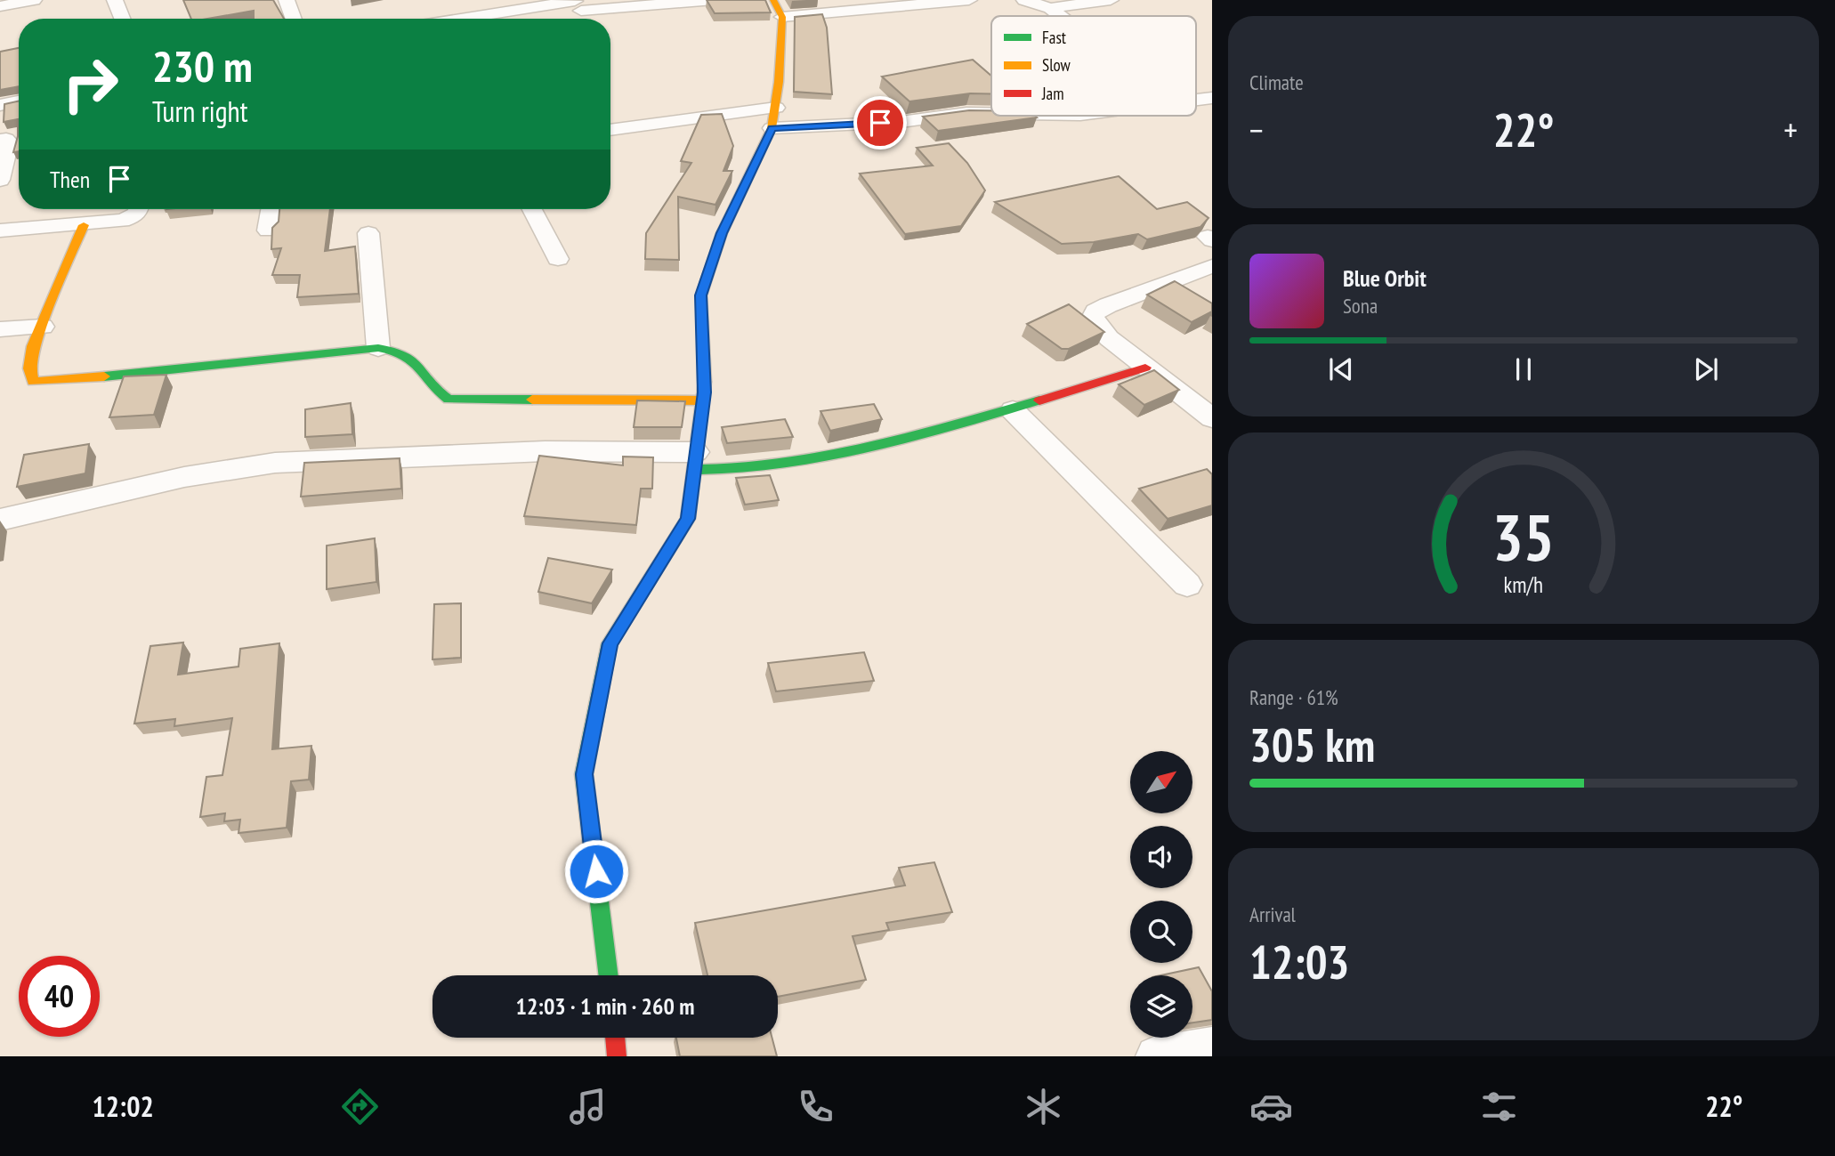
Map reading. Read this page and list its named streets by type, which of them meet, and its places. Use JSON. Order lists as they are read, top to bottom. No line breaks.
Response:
{"legend":["Fast","Slow","Jam"],"north":"top right","page":{"tile":["Climate",["Range · 61%","305 km"],["Arrival","12:03"]],"turn":["230 m","Turn right"],"heat":["−","22°","+"],"then":"Then","song":["Blue Orbit","Sona"],"limit":"40","trip":"12:03 · 1 min · 260 m","tabs":["12:02","22°"],"gauge":["35","km/h"]}}
